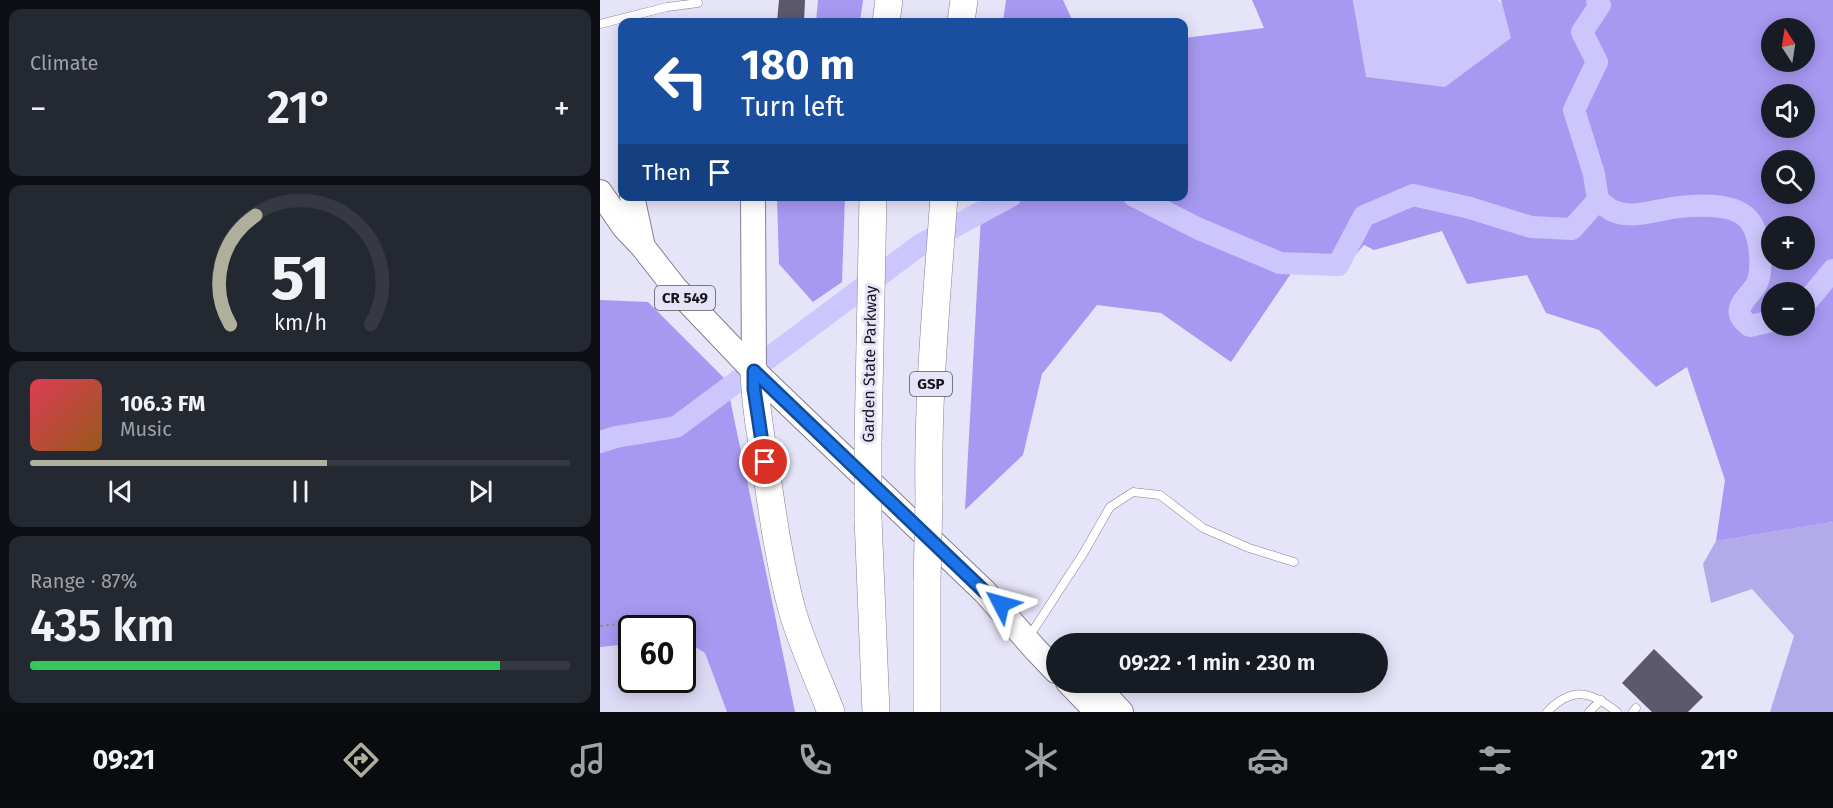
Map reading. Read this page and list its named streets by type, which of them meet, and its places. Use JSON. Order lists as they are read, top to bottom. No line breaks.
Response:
{"streets":{"highway":["Garden State Parkway","GSP"],"main road":["CR 549"]},"north":"top","page":{"tile":["Climate",["Range · 87%","435 km"]],"map_buttons":["+","−"],"turn":["180 m","Turn left"],"heat":["−","21°","+"],"then":"Then","song":["106.3 FM","Music"],"limit":"60","trip":"09:22 · 1 min · 230 m","tabs":["09:21","21°"],"gauge":["51","km/h"]}}
